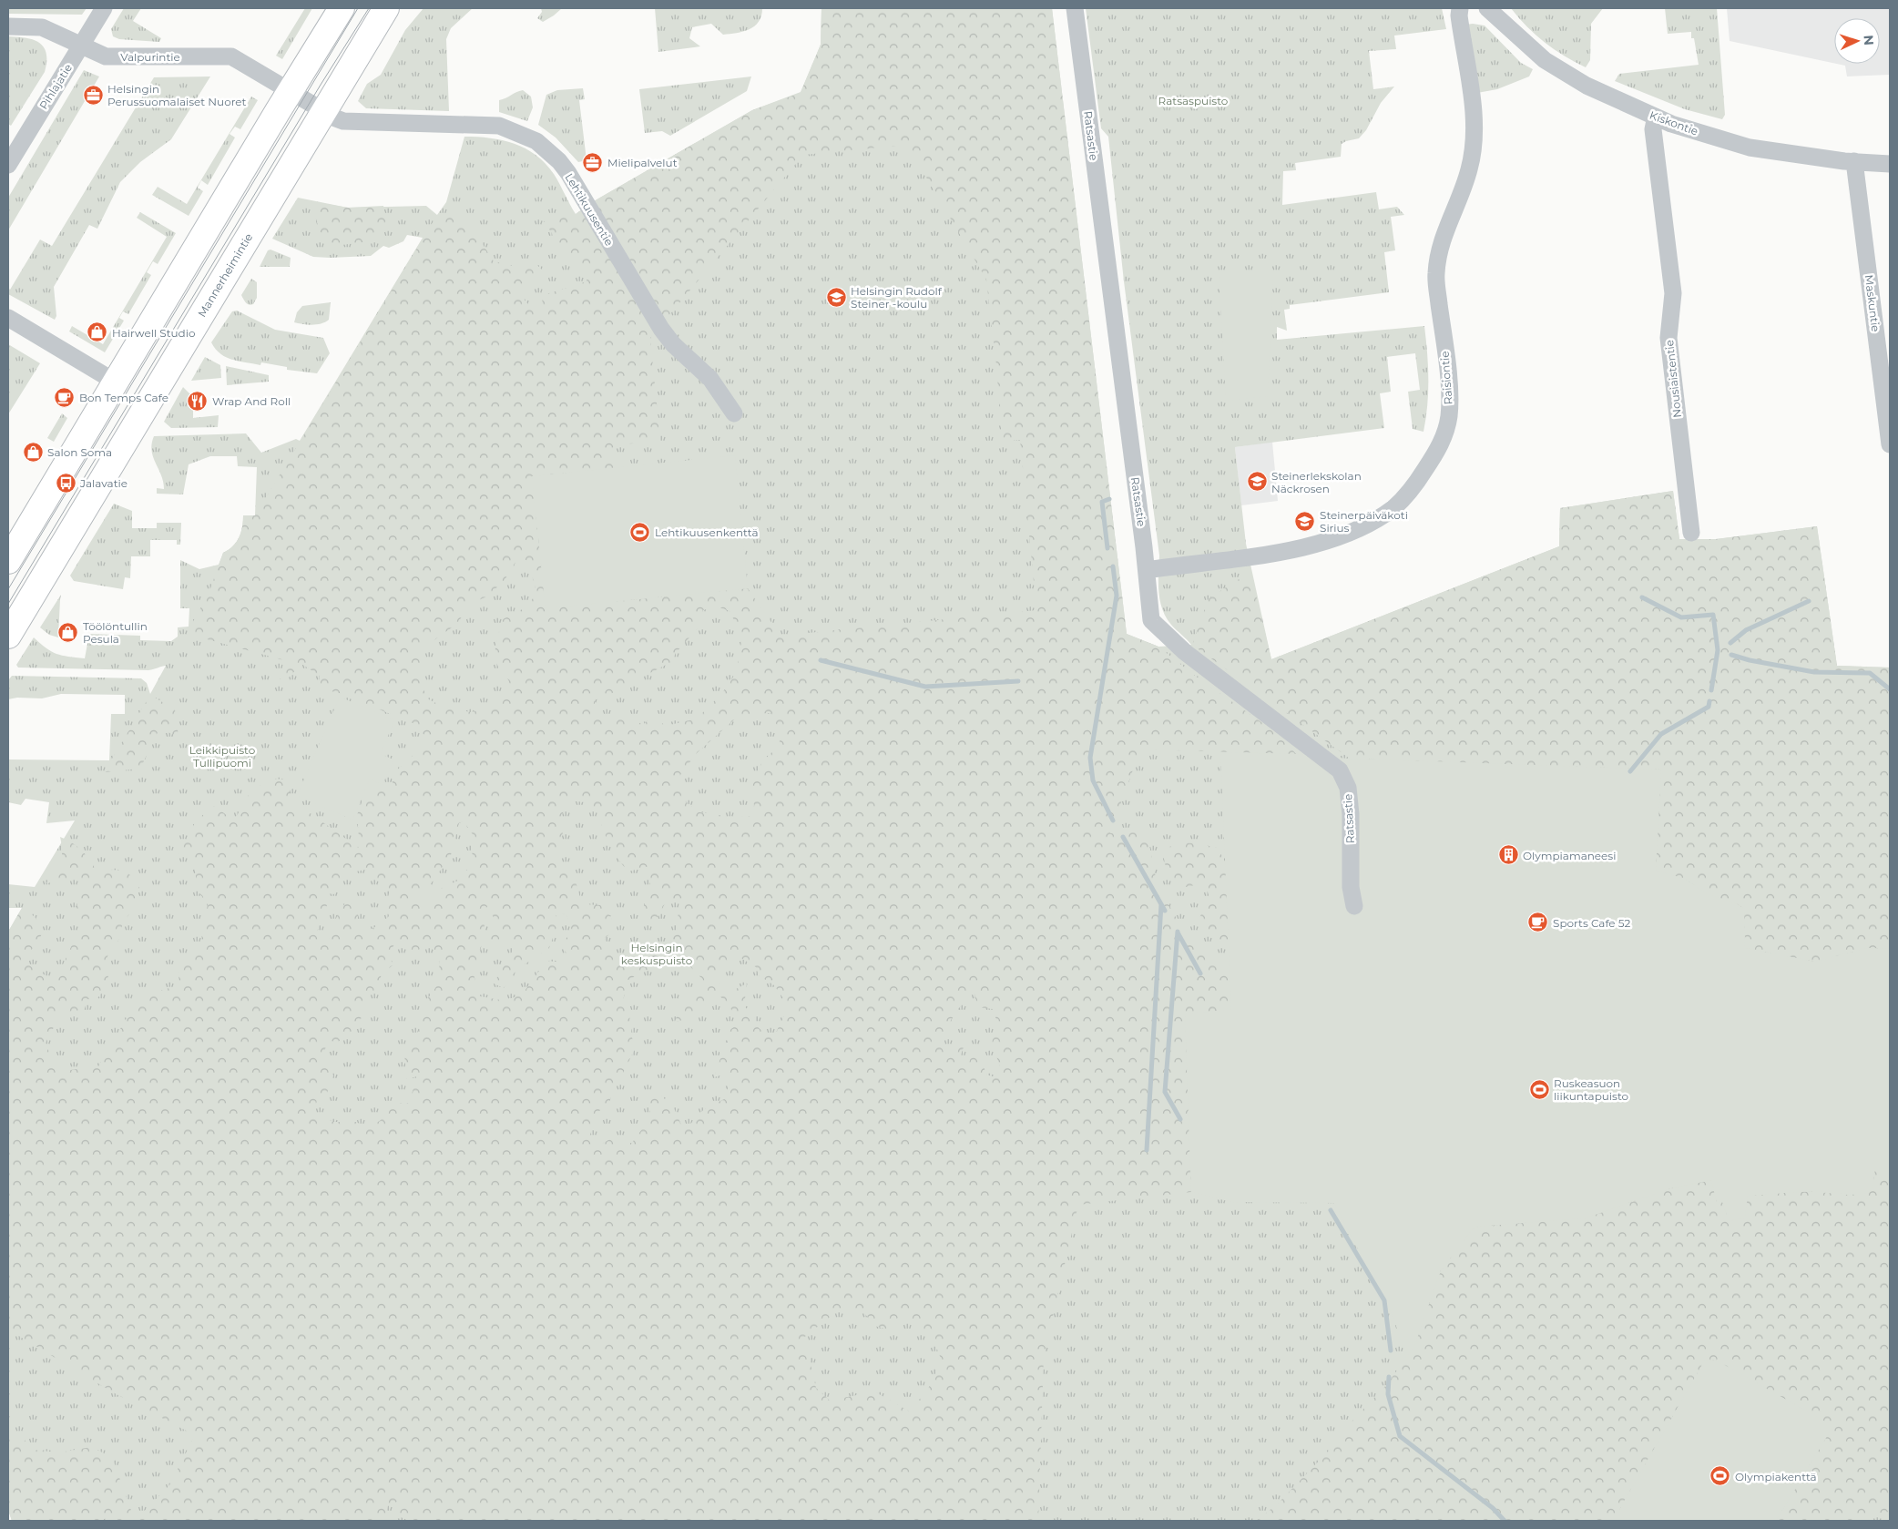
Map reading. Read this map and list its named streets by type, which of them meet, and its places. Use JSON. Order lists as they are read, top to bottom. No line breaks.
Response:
{"streets":{"main road":["Mannerheimintie"],"street":["Valpurintie","Pihlajatie","Kiskontie","Ratsastie","Lehtikuusentie","Maskuntie","Raisiontie","Nousiaistentie"]},"crossings":[["Valpurintie","Pihlajatie"],["Valpurintie","Lehtikuusentie"],["Kiskontie","Maskuntie"],["Kiskontie","Nousiaistentie"],["Ratsastie","Raisiontie"],["Lehtikuusentie","Mannerheimintie"]],"parks":["Ratsaspuisto","Leikkipuisto Tullipuomi","Helsingin keskuspuisto"],"places":{"office":["Helsingin Perussuomalaiset Nuoret","Mielipalvelut"],"school or university":["Helsingin Rudolf Steiner -koulu","Steinerlekskolan Näckrosen","Steinerpäiväkoti Sirius"],"shop":["Hairwell Studio","Salon Soma","Töölöntullin Pesula"],"cafe":["Bon Temps Cafe","Sports Cafe 52"],"restaurant":["Wrap And Roll"],"bus stop":["Jalavatie"],"sports":["Lehtikuusenkenttä","Ruskeasuon liikuntapuisto","Olympiakenttä"],"building":["Olympiamaneesi"]},"north":"right"}
